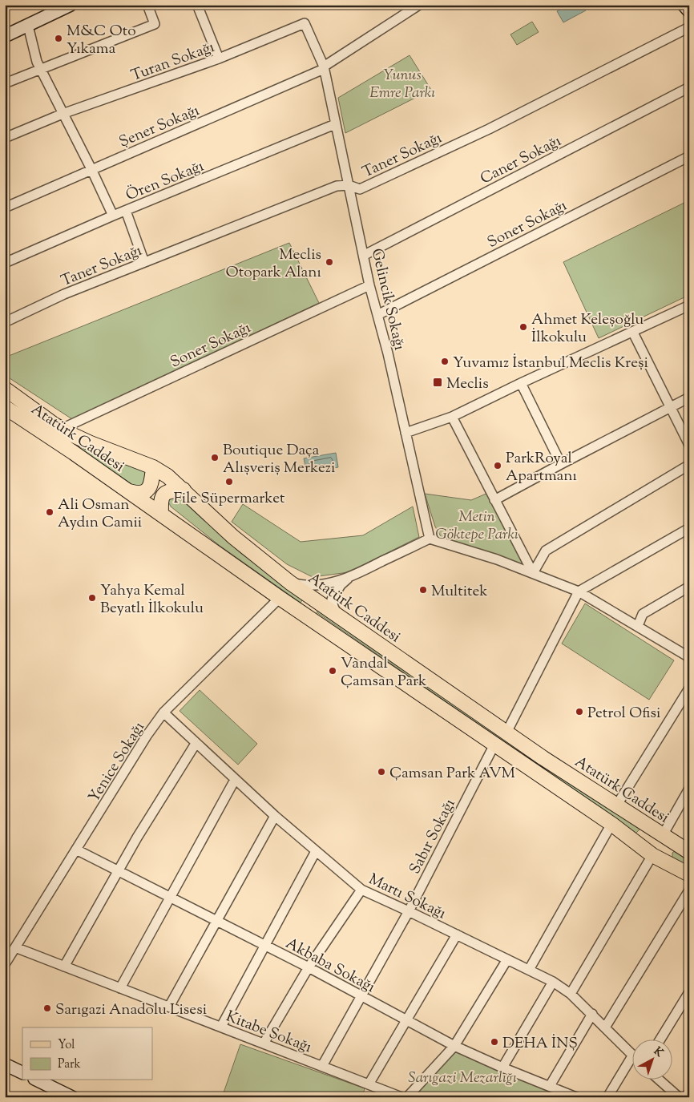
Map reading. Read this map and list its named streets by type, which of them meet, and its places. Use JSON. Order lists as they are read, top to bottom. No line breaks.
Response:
{"streets":{"main road":["Atatürk Caddesi"],"street":["Turan Sokağı","Şener Sokağı","Taner Sokağı","Caner Sokağı","Ören Sokağı","Soner Sokağı","Gelincik Sokağı","Yenice Sokağı","Sabır Sokağı","Martı Sokağı","Akbaba Sokağı","Kitabe Sokağı"]},"crossings":[["Turan Sokağı","Şener Sokağı"],["Turan Sokağı","Gelincik Sokağı"],["Şener Sokağı","Gelincik Sokağı"],["Taner Sokağı","Gelincik Sokağı"],["Caner Sokağı","Gelincik Sokağı"],["Ören Sokağı","Gelincik Sokağı"],["Soner Sokağı","Gelincik Sokağı"],["Soner Sokağı","Atatürk Caddesi"],["Atatürk Caddesi","Yenice Sokağı"],["Atatürk Caddesi","Sabır Sokağı"],["Yenice Sokağı","Martı Sokağı"],["Yenice Sokağı","Akbaba Sokağı"],["Yenice Sokağı","Kitabe Sokağı"],["Sabır Sokağı","Martı Sokağı"],["Sabır Sokağı","Akbaba Sokağı"],["Sabır Sokağı","Kitabe Sokağı"]],"parks":["Yunus Emre Parkı","Metin Göktepe Parkı","Sarıgazi Mezarlığı"],"places":{"other":["M&C Oto Yıkama","Meclis Otopark Alanı","Ahmet Keleşoğlu İlkokulu","Yuvamız İstanbul Meclis Kreşi","Boutique Daça Alışveriş Merkezi","ParkRoyal Apartmanı","File Süpermarket","Ali Osman Aydın Camii","Multitek","Yahya Kemal Beyatlı İlkokulu","Vandal Çamsan Park","Petrol Ofisi","Çamsan Park AVM","Sarıgazi Anadolu Lisesi","DEHA İNŞ"],"transit":["Meclis"]},"legend":["Yol","Park"],"north":"top right"}
